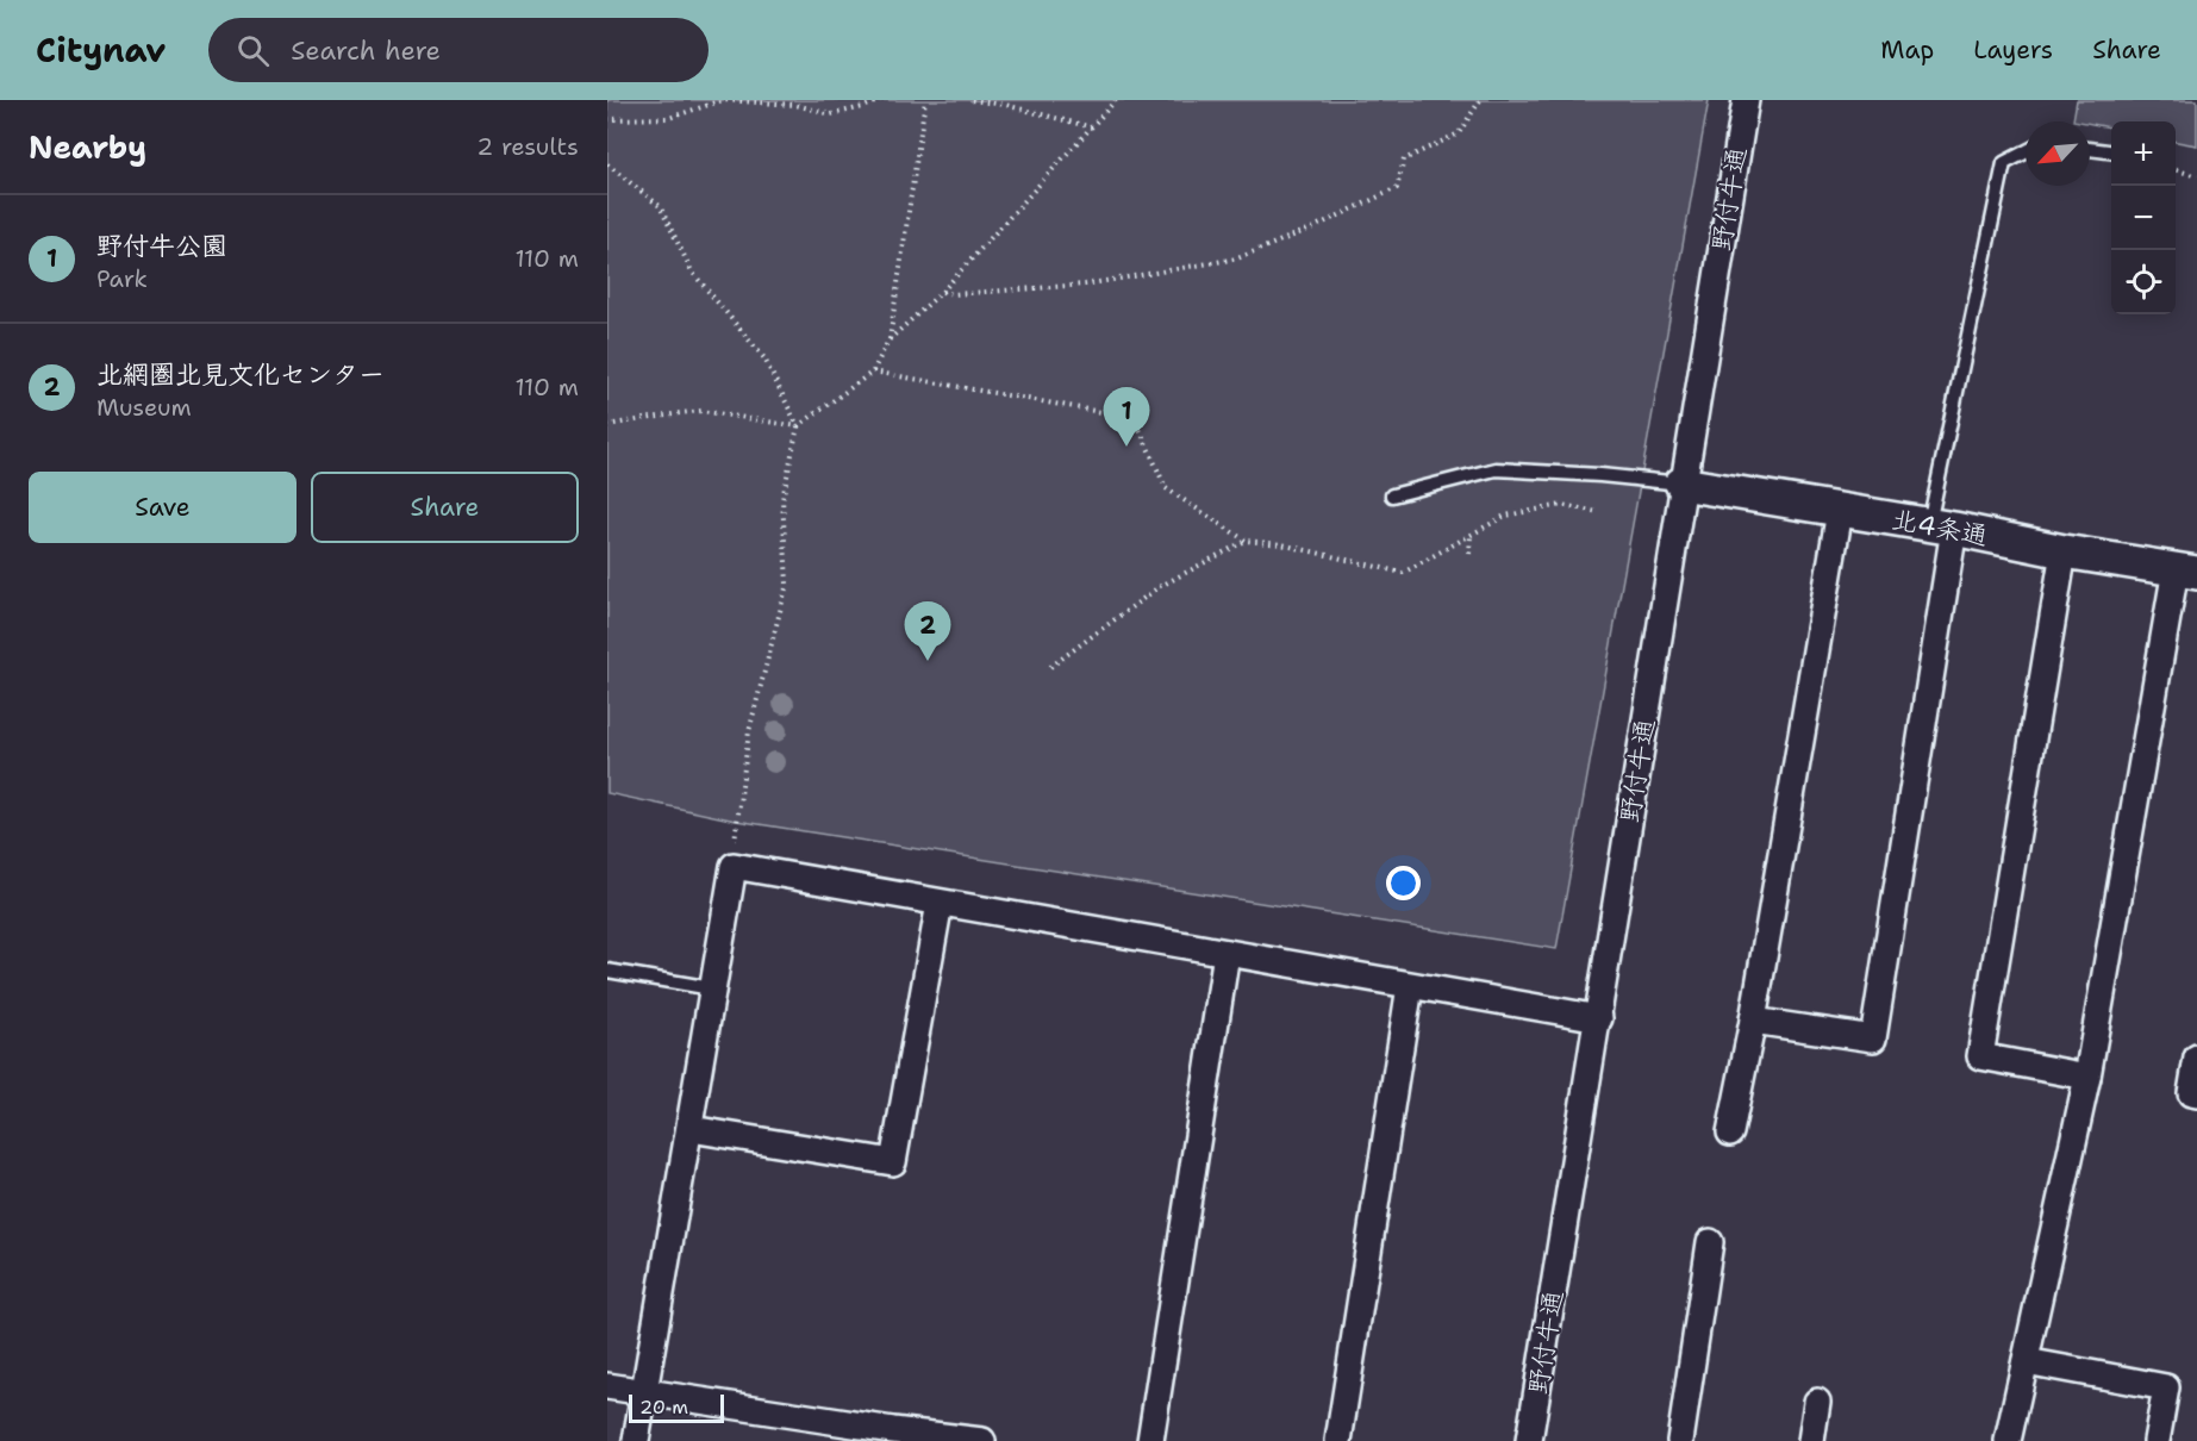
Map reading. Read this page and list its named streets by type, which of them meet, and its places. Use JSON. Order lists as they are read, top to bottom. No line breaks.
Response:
{"streets":{"street":["野付牛通","北4条通"]},"crossings":[["野付牛通","北4条通"]],"scale_bar":"20 m","north":"bottom left","page":{"header":"Citynav","search":"Search here","nav":["Map","Layers","Share"],"heading":["Nearby","2 results"],"map_buttons":["+","−"],"list":[{"mark":"1","name":"野付牛公園","note":"Park","value":"110 m"},{"mark":"2","name":"北網圏北見文化センター","note":"Museum","value":"110 m"}],"pins":["1","2"],"buttons":["Save","Share"],"scale":"20 m"}}
